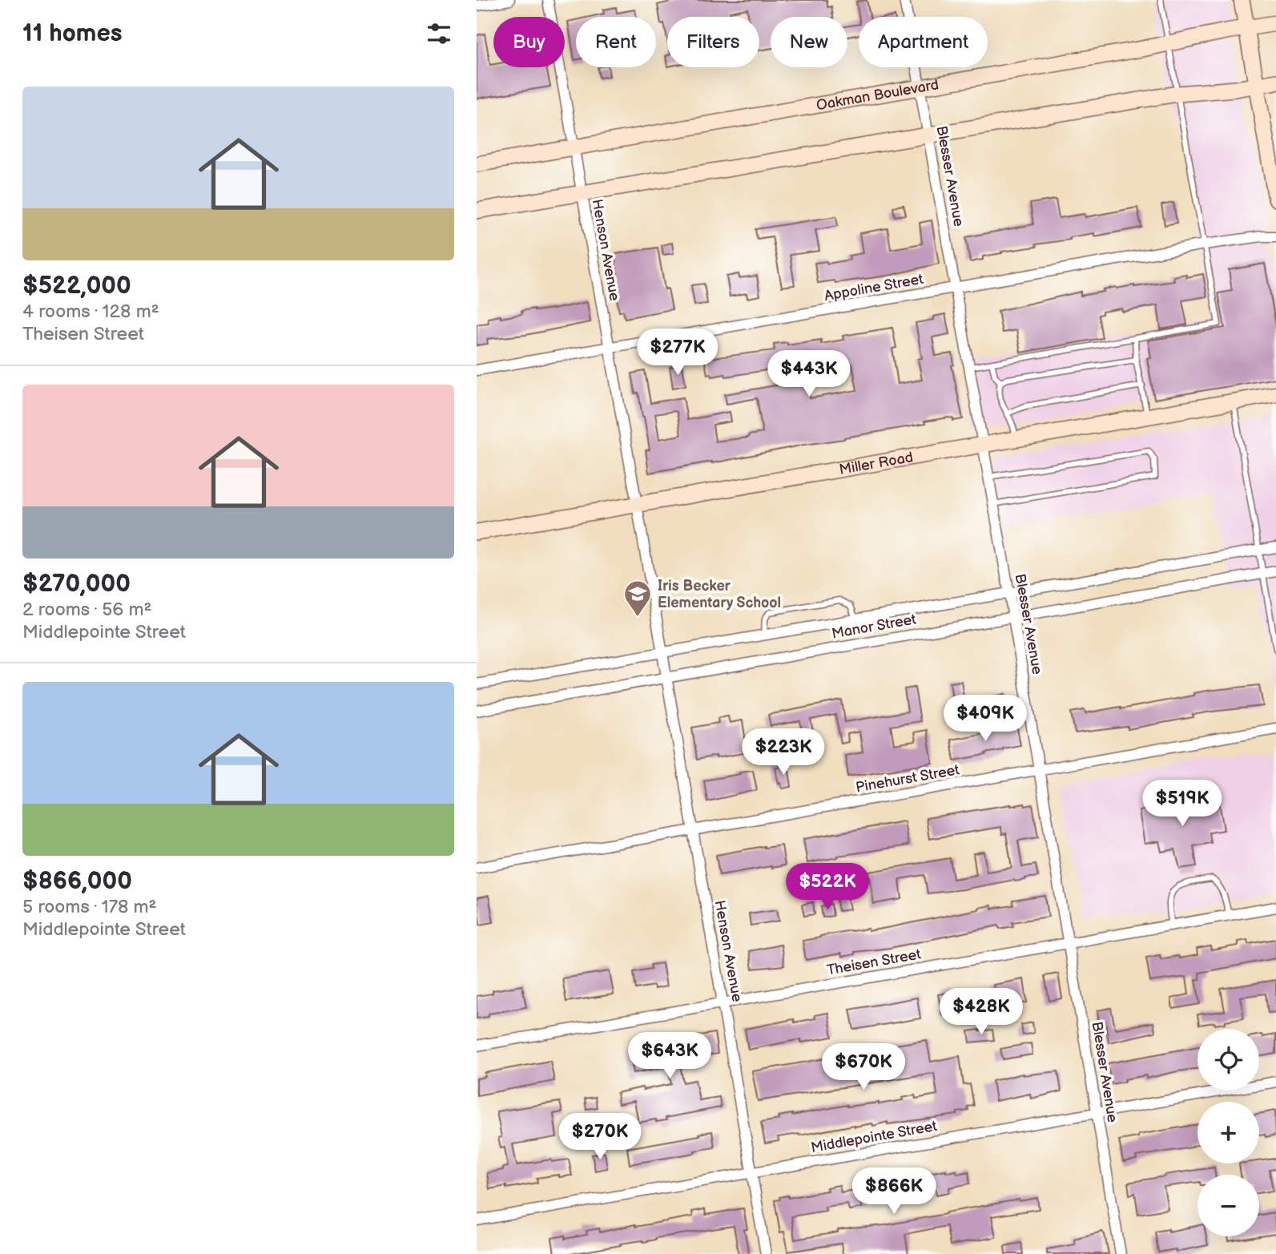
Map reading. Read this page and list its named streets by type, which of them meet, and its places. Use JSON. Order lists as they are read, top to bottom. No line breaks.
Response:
{"streets":{"street":["Oakman Boulevard","Blesser Avenue","Henson Avenue","Appoline Street","Miller Road","Manor Street","Pinehurst Street","Theisen Street","Middlepointe Street"]},"crossings":[["Oakman Boulevard","Blesser Avenue"],["Oakman Boulevard","Henson Avenue"],["Blesser Avenue","Appoline Street"],["Blesser Avenue","Miller Road"],["Blesser Avenue","Manor Street"],["Blesser Avenue","Pinehurst Street"],["Blesser Avenue","Theisen Street"],["Blesser Avenue","Middlepointe Street"],["Henson Avenue","Appoline Street"],["Henson Avenue","Miller Road"],["Henson Avenue","Manor Street"],["Henson Avenue","Pinehurst Street"],["Henson Avenue","Theisen Street"],["Henson Avenue","Middlepointe Street"]],"places":{"school or university":["Iris Becker Elementary School"]},"page":{"heading":"11 homes","chip":["Buy","Rent","Filters","New","Apartment"],"list":[{"name":"$522,000","note":"4 rooms · 128 m² · Theisen Street"},{"name":"$270,000","note":"2 rooms · 56 m² · Middlepointe Street"},{"name":"$866,000","note":"5 rooms · 178 m² · Middlepointe Street"}],"price":["$277K","$443K","$409K","$223K","$519K","$522K","$428K","$643K","$670K","$270K","$866K"],"map_buttons":["+","−"]}}
